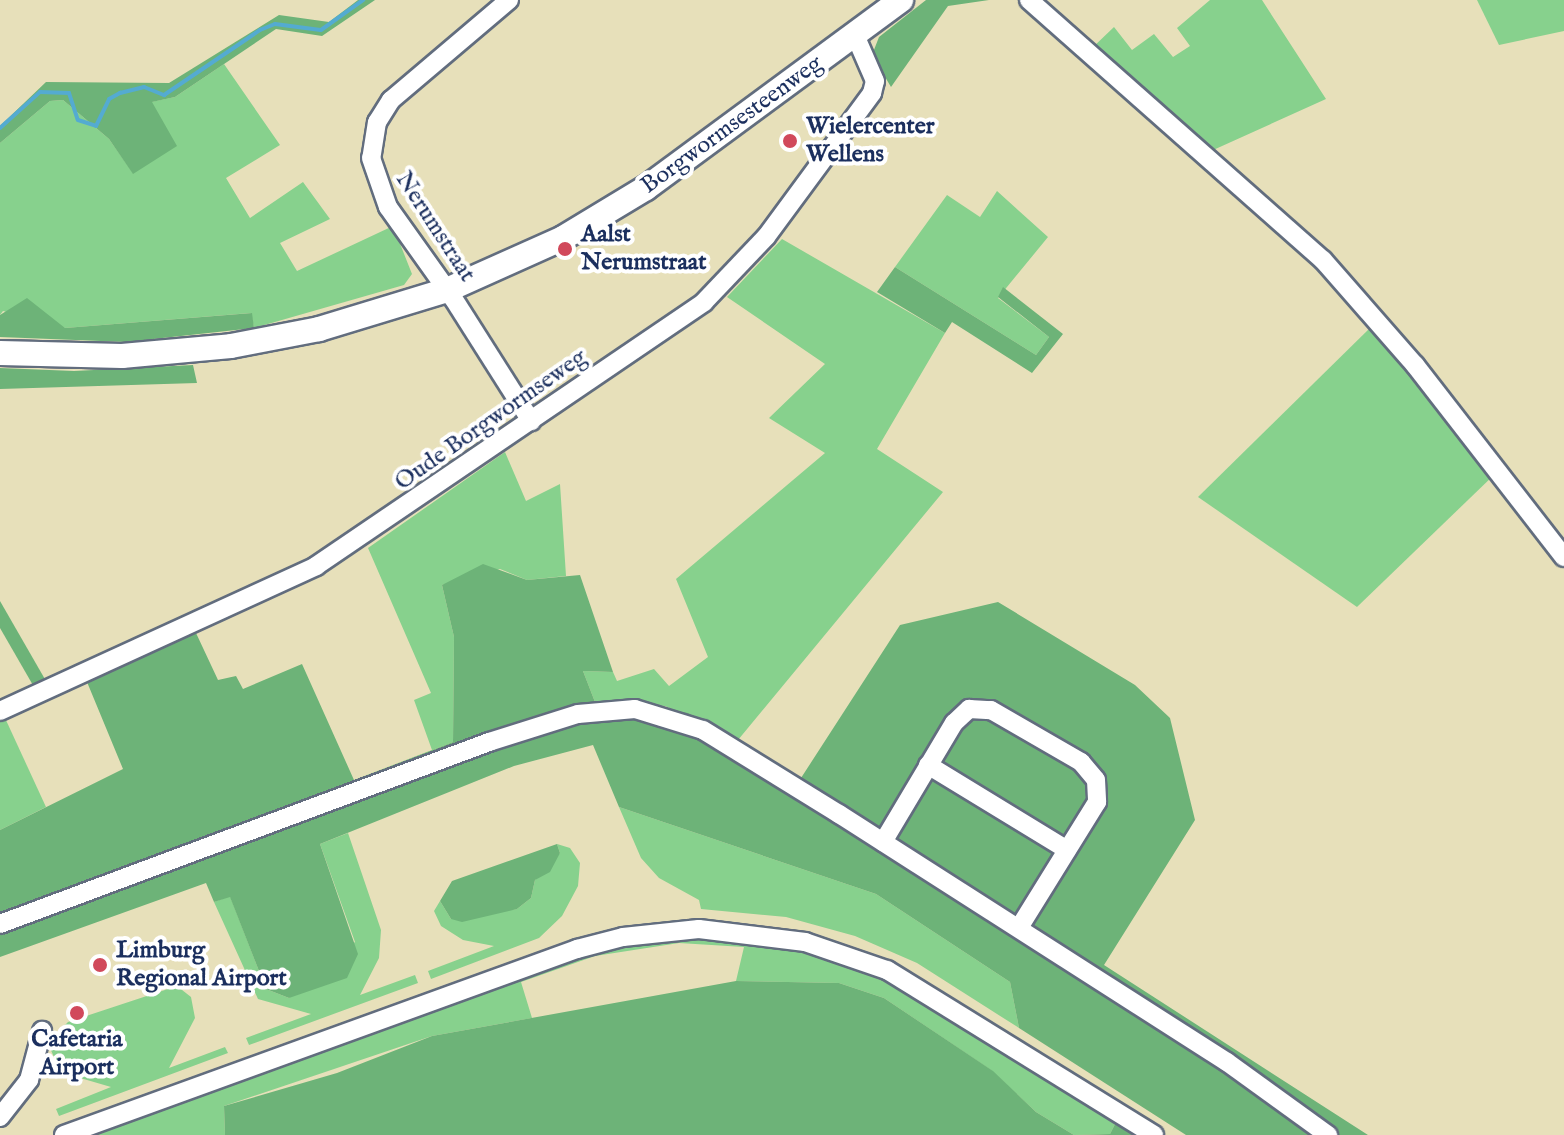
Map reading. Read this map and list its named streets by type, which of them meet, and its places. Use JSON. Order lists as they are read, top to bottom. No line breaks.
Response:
{"streets":{"main road":["Borgwormsesteenweg"],"street":["Nerumstraat","Oude Borgwormseweg"]},"crossings":[["Borgwormsesteenweg","Nerumstraat"],["Borgwormsesteenweg","Oude Borgwormseweg"],["Nerumstraat","Oude Borgwormseweg"]],"places":["Wielercenter Wellens","Aalst Nerumstraat","Limburg Regional Airport","Cafetaria Airport"]}
